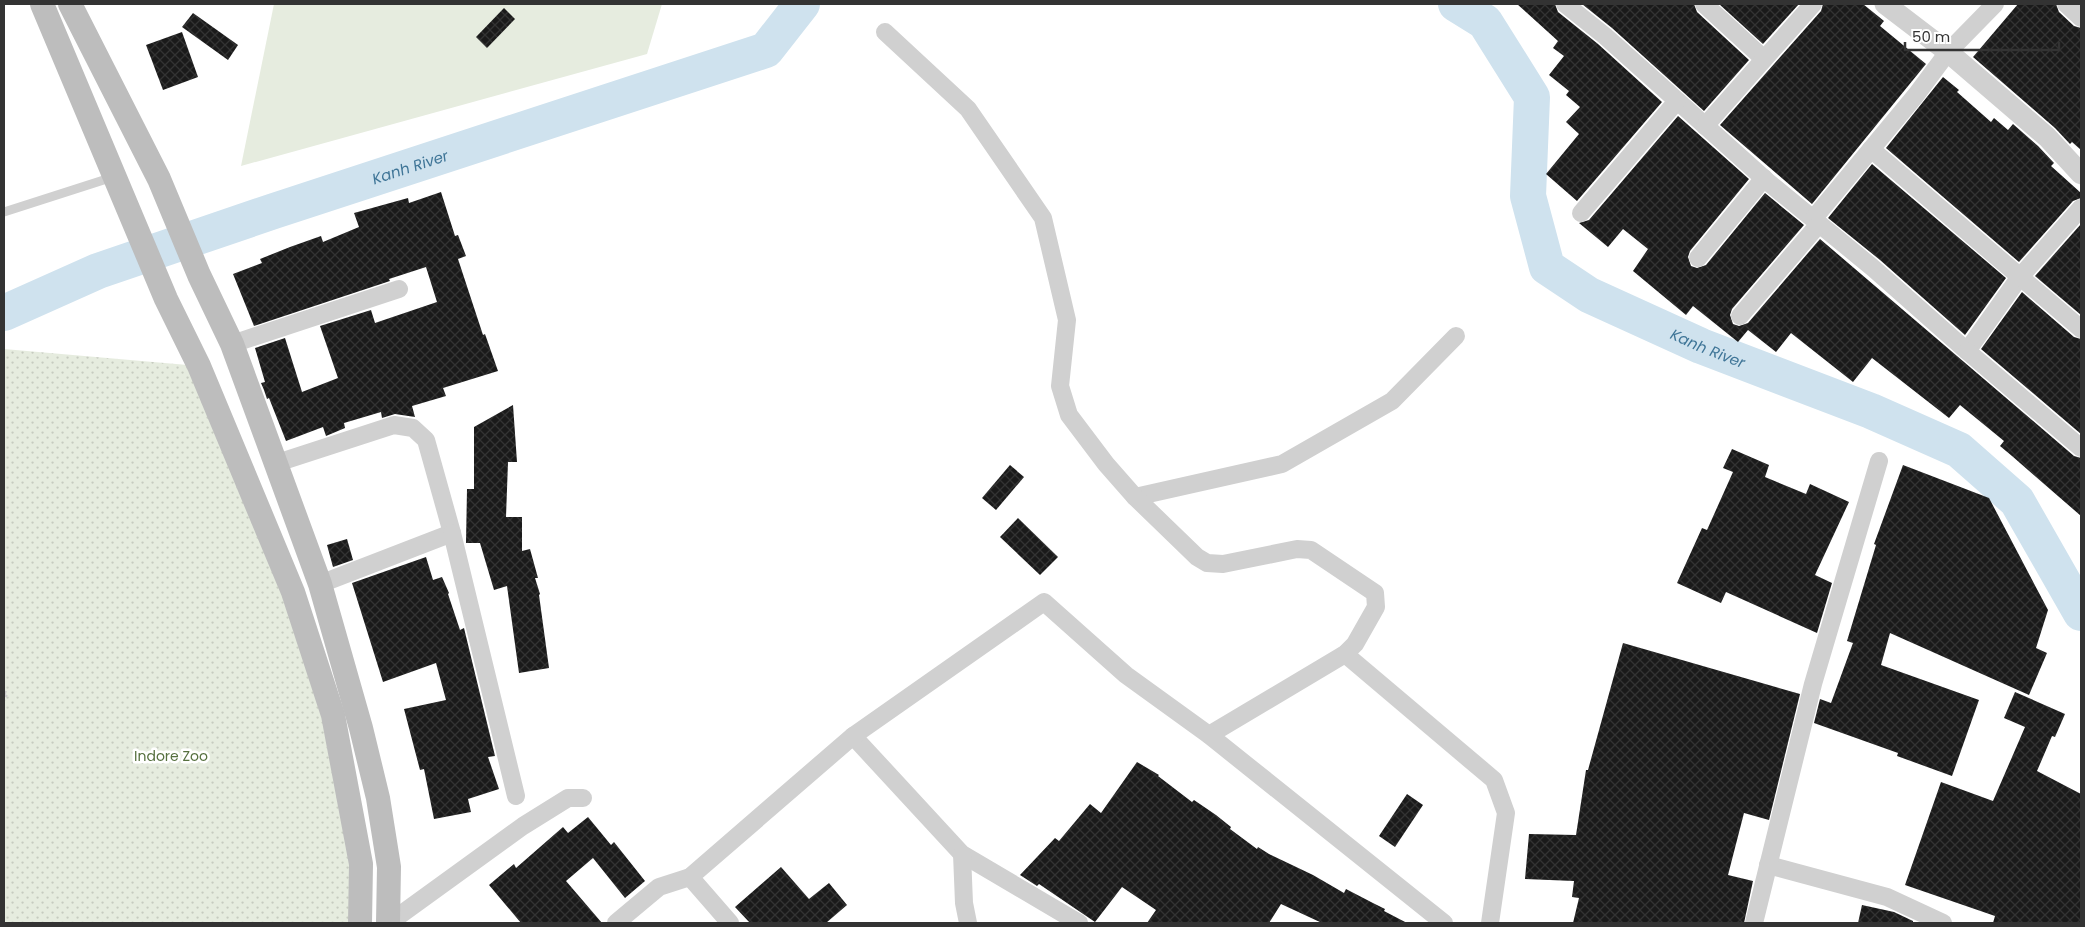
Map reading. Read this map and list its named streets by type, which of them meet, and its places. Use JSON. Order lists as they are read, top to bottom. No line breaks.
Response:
{"water":["Kanh River"],"parks":["Indore Zoo"],"scale_bar":"50 m"}
